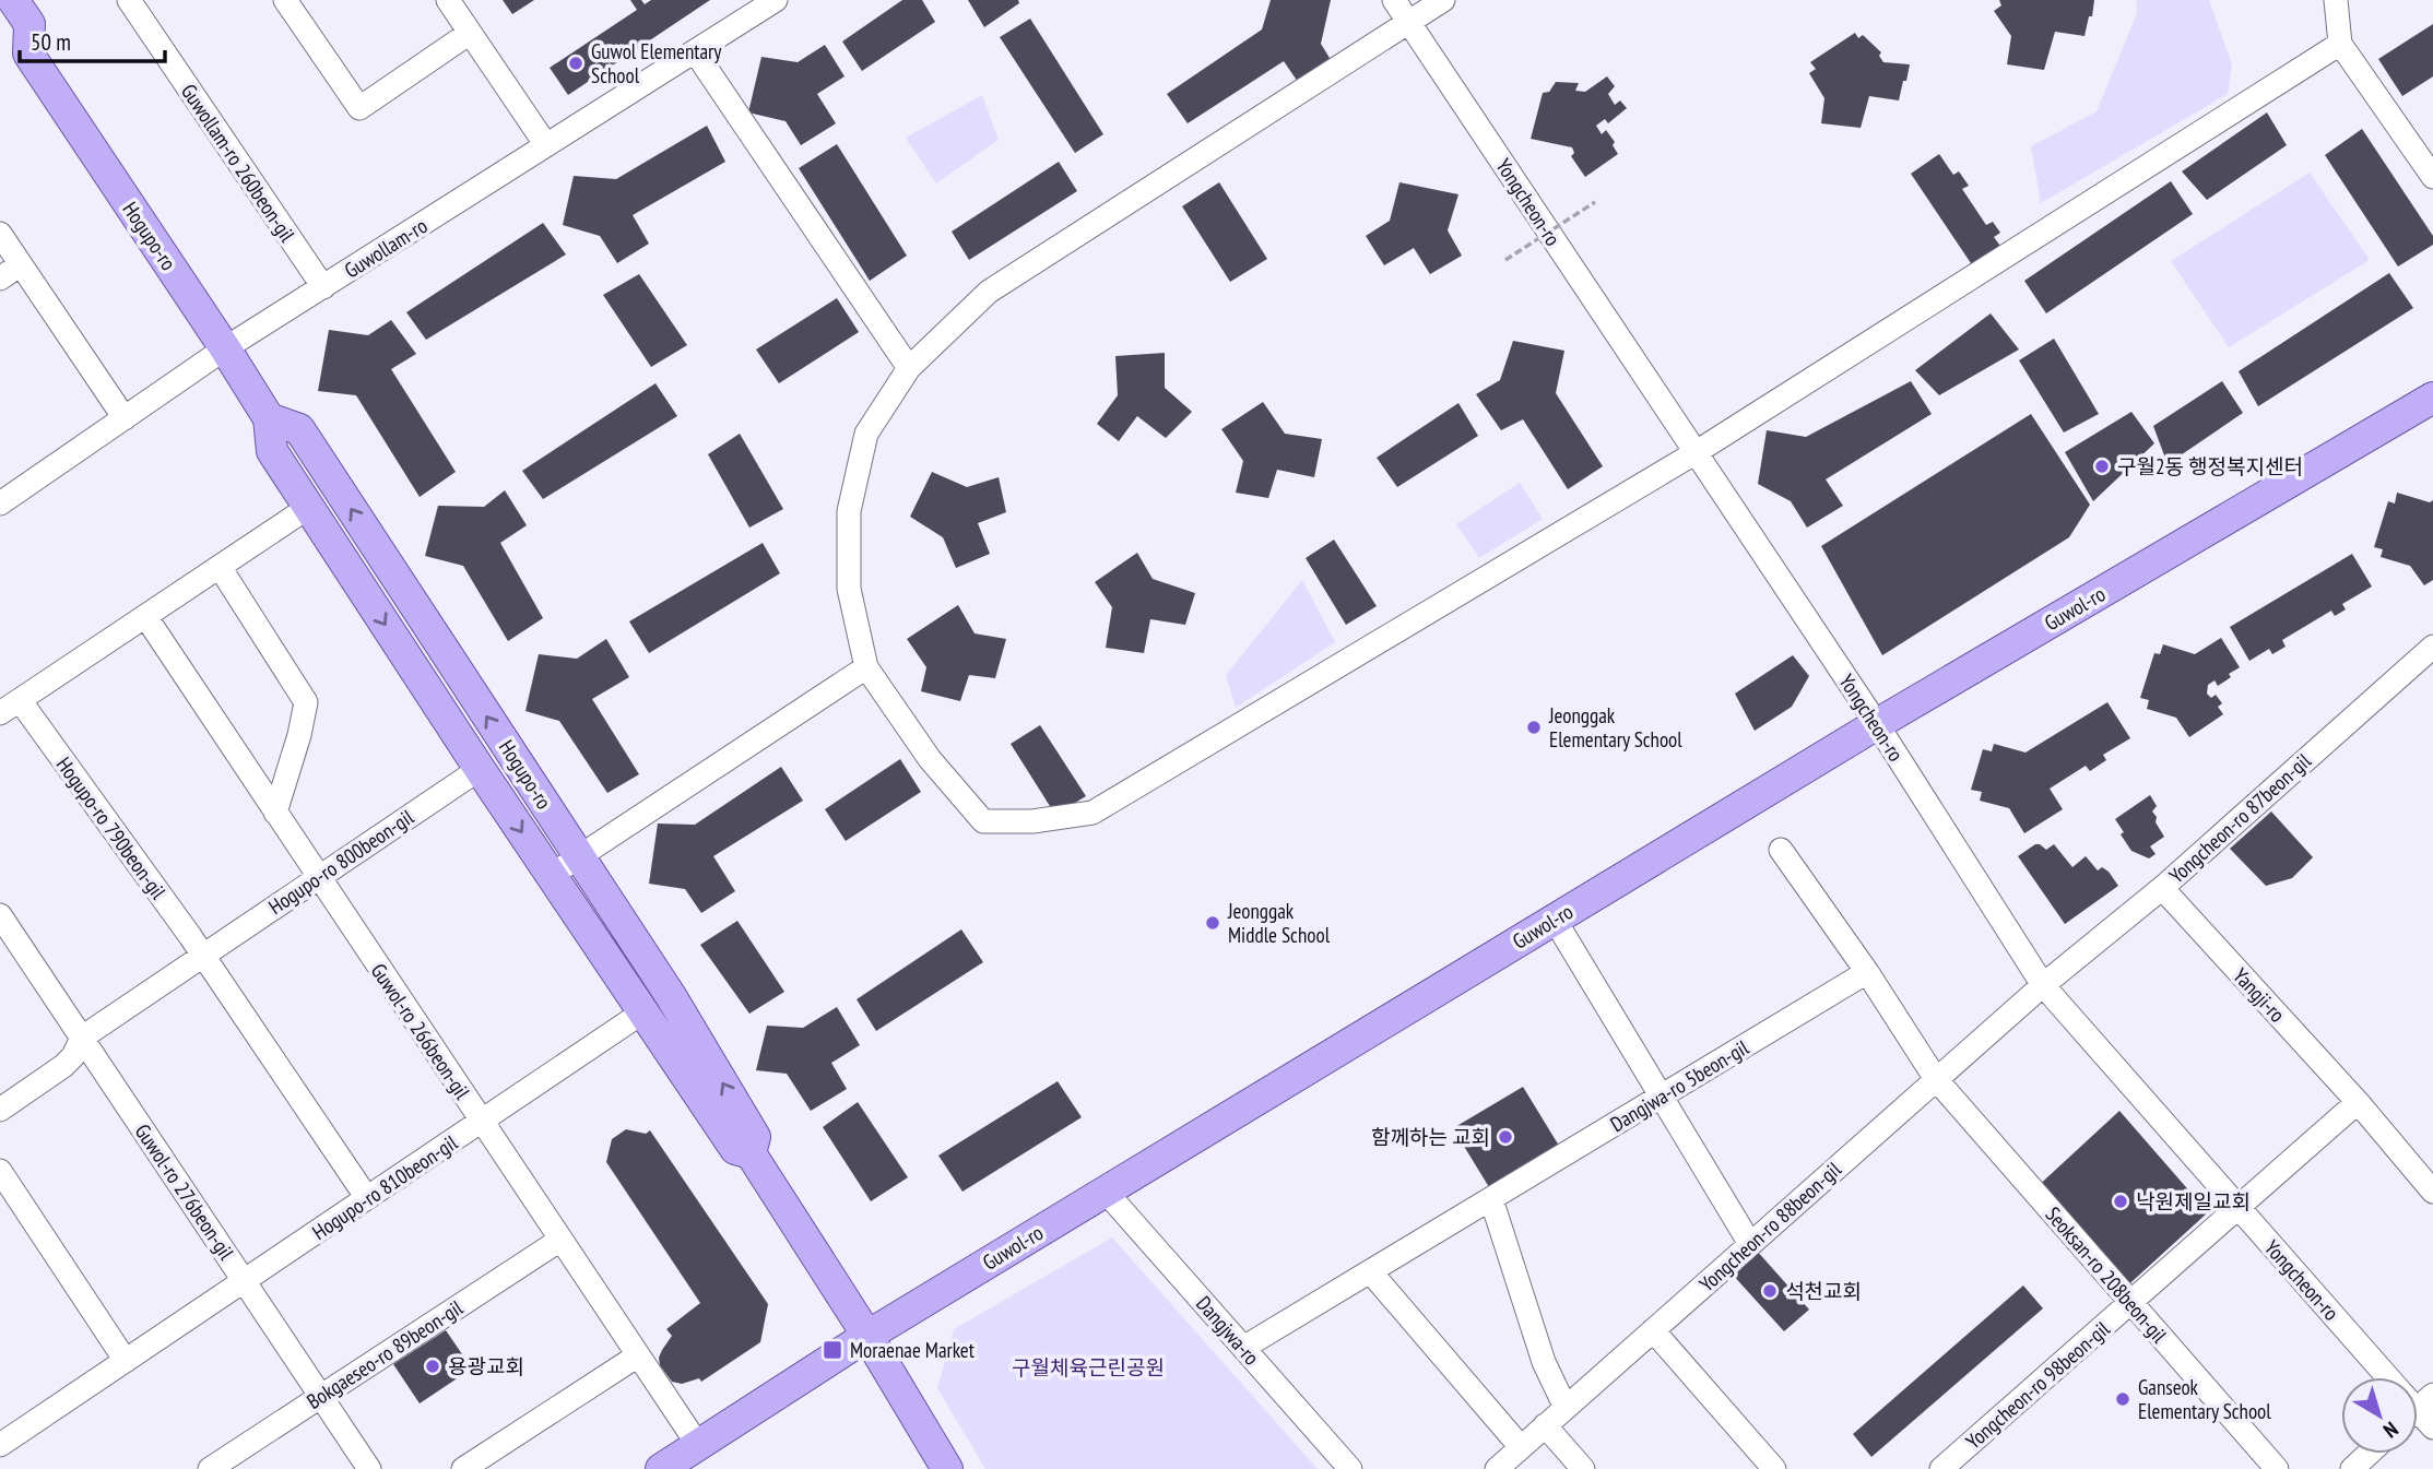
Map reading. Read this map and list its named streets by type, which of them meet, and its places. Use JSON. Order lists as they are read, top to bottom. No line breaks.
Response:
{"streets":{"main road":["Hogupo-ro","Guwol-ro"],"street":["Guwollam-ro 260beon-gil","Yongcheon-ro","Guwollam-ro","Yongcheon-ro 87beon-gil","Hogupo-ro 790beon-gil","Hogupo-ro 800beon-gil","Yangji-ro","Guwol-ro 266beon-gil","Dangjwa-ro 5beon-gil","Hogupo-ro 810beon-gil","Guwol-ro 276beon-gil","Yongcheon-ro 88beon-gil","Seoksan-ro 208beon-gil","Dangjwa-ro","Bokgaeseo-ro 89beon-gil","Yongcheon-ro 98beon-gil"]},"crossings":[["Guwollam-ro 260beon-gil","Guwollam-ro"],["Yongcheon-ro","Guwol-ro"],["Yongcheon-ro","Yongcheon-ro 87beon-gil"],["Yongcheon-ro","Yongcheon-ro 88beon-gil"],["Yongcheon-ro","Yongcheon-ro 98beon-gil"],["Hogupo-ro","Guwollam-ro"],["Hogupo-ro","Guwol-ro"],["Hogupo-ro","Hogupo-ro 800beon-gil"],["Hogupo-ro","Hogupo-ro 810beon-gil"],["Guwol-ro","Guwol-ro 266beon-gil"],["Guwol-ro","Dangjwa-ro"],["Yongcheon-ro 87beon-gil","Yangji-ro"],["Yongcheon-ro 87beon-gil","Yongcheon-ro 88beon-gil"],["Hogupo-ro 790beon-gil","Hogupo-ro 800beon-gil"],["Hogupo-ro 800beon-gil","Guwol-ro 266beon-gil"],["Hogupo-ro 800beon-gil","Guwol-ro 276beon-gil"],["Yangji-ro","Yongcheon-ro 98beon-gil"],["Guwol-ro 266beon-gil","Hogupo-ro 810beon-gil"],["Guwol-ro 266beon-gil","Bokgaeseo-ro 89beon-gil"],["Dangjwa-ro 5beon-gil","Seoksan-ro 208beon-gil"],["Dangjwa-ro 5beon-gil","Dangjwa-ro"],["Hogupo-ro 810beon-gil","Guwol-ro 276beon-gil"],["Guwol-ro 276beon-gil","Bokgaeseo-ro 89beon-gil"],["Yongcheon-ro 88beon-gil","Seoksan-ro 208beon-gil"],["Seoksan-ro 208beon-gil","Yongcheon-ro 98beon-gil"]],"parks":["구월체육근린공원"],"places":{"other":["Guwol Elementary School","구월2동 행정복지센터","Jeonggak Elementary School","Jeonggak Middle School","함께하는 교회","낙원제일교회","석천교회","용광교회","Ganseok Elementary School"],"transit":["Moraenae Market"]},"scale_bar":"50 m","north":"bottom right"}
